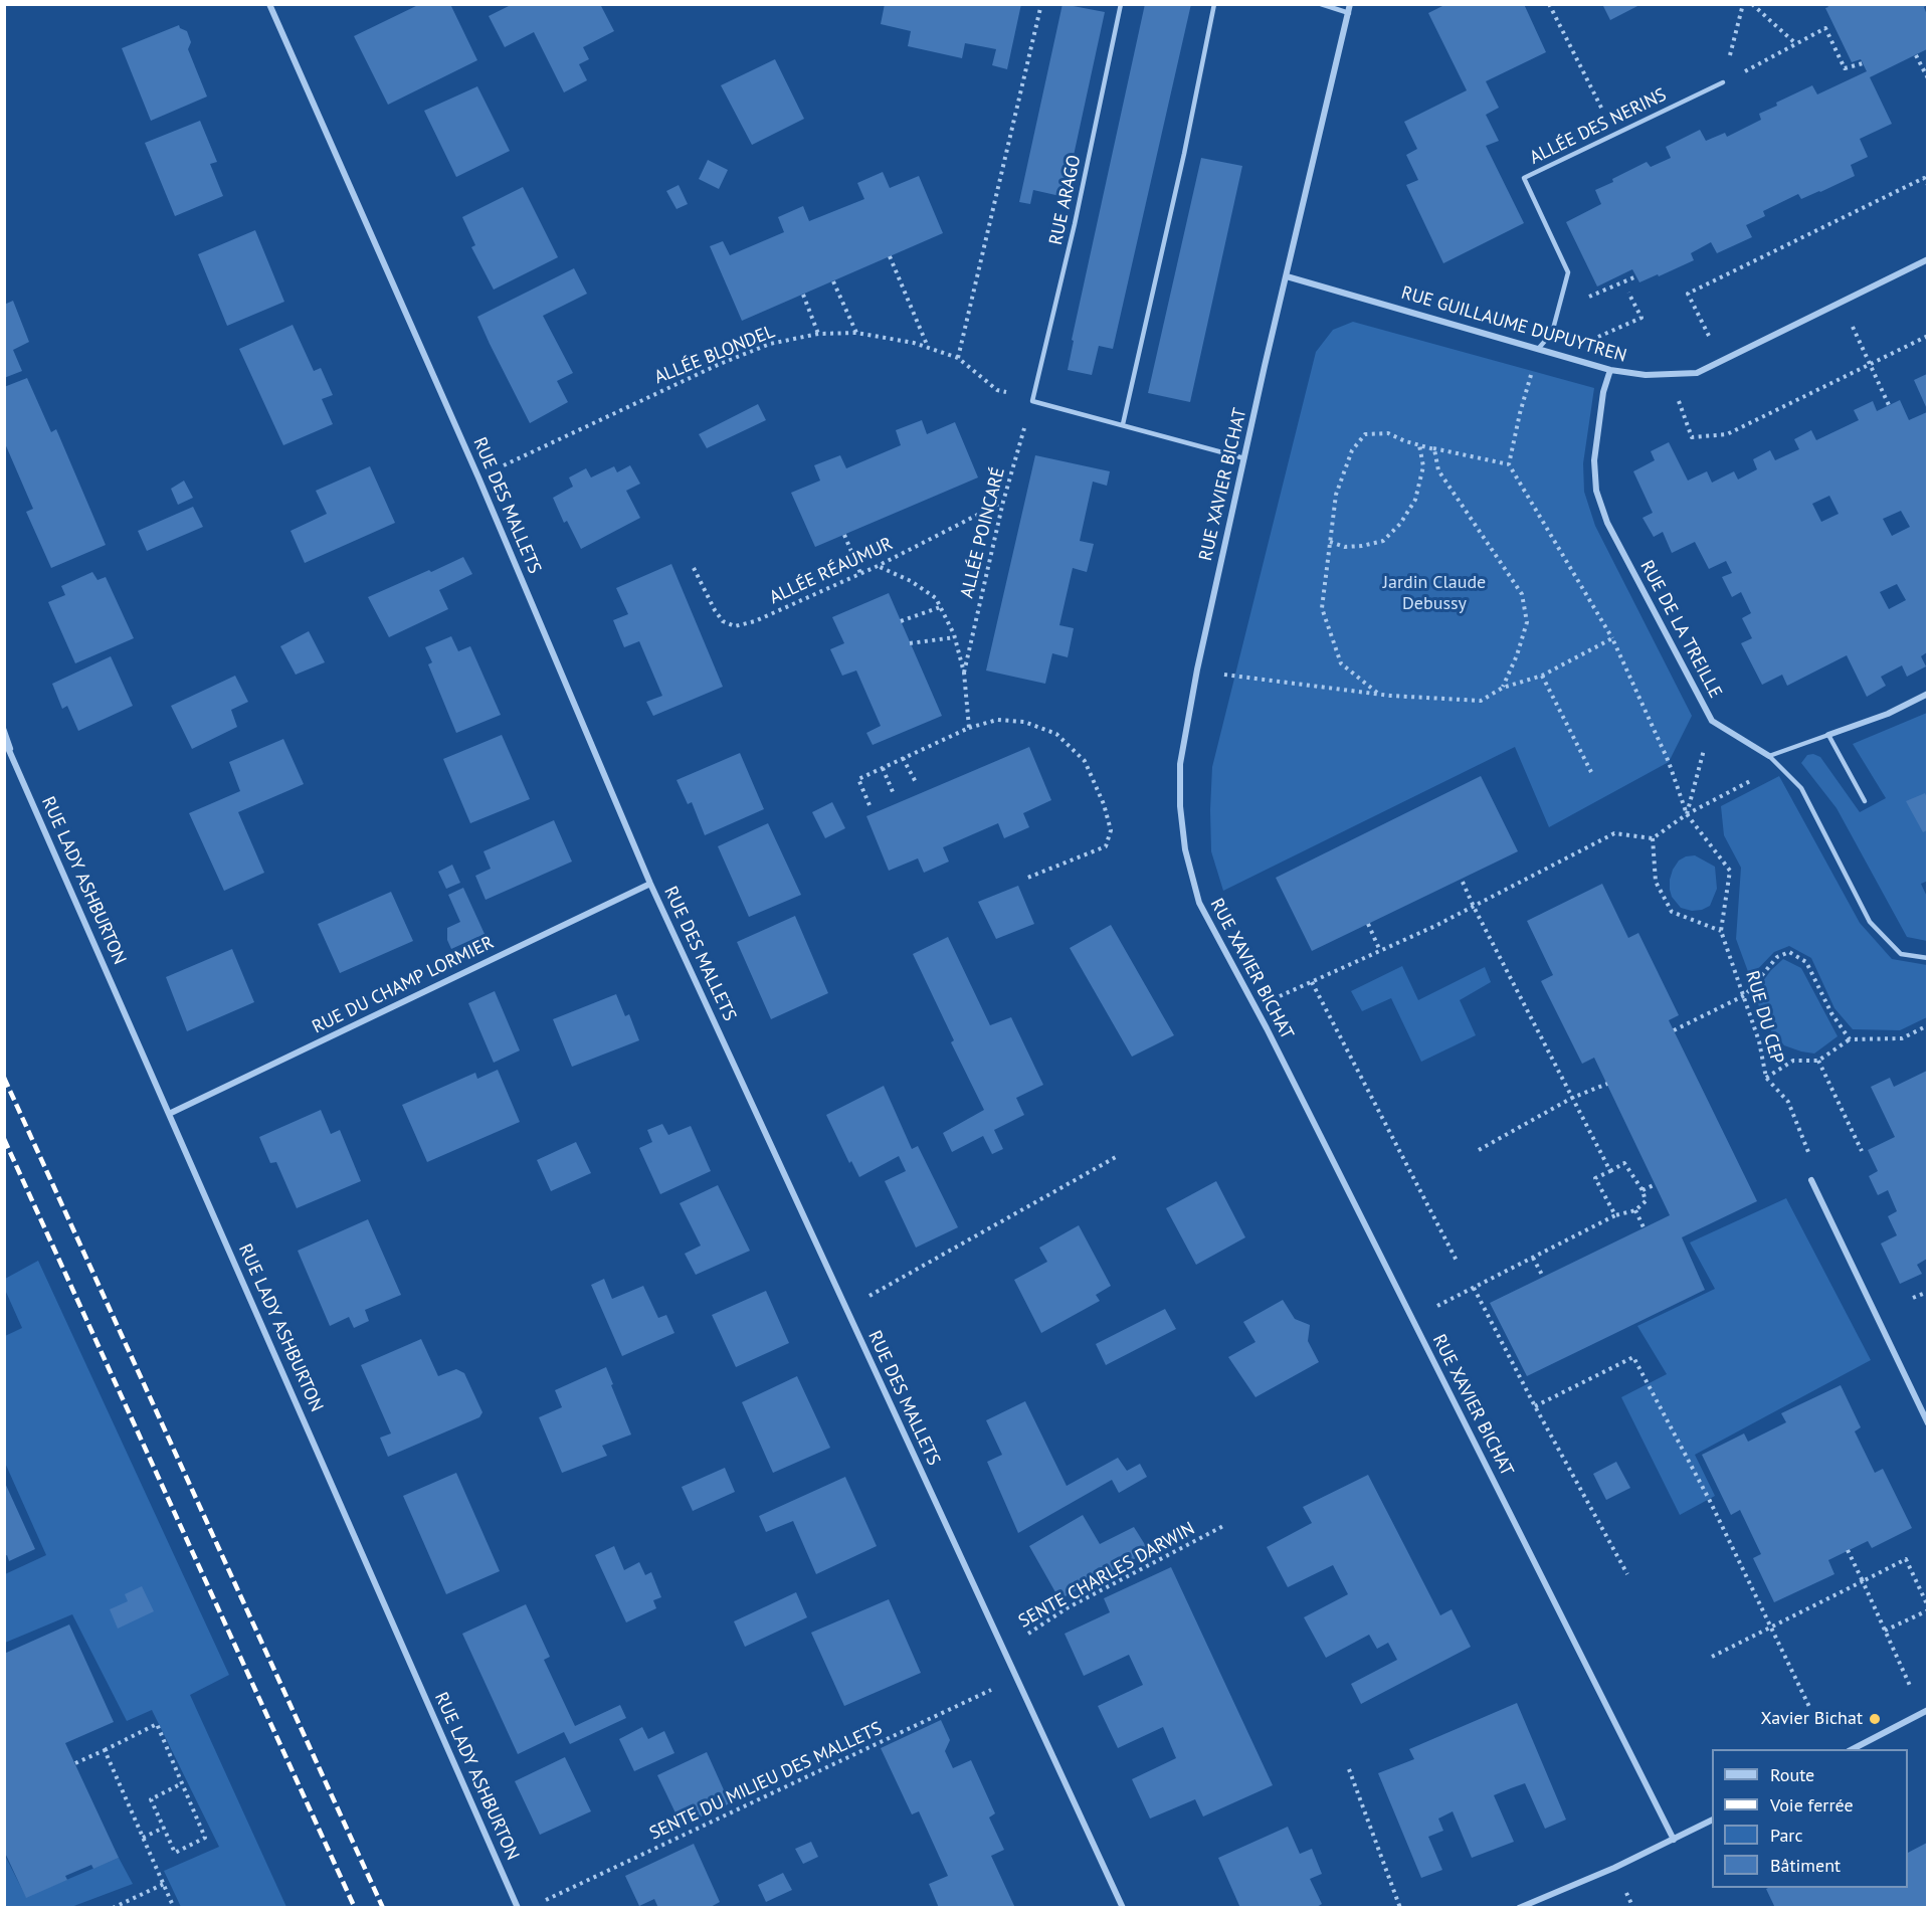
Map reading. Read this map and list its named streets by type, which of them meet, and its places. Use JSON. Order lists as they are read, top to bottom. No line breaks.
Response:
{"streets":{"street":["RUE GUILLAUME DUPUYTREN","RUE XAVIER BICHAT","RUE DES MALLETS","RUE DE LA TREILLE","RUE LADY ASHBURTON","RUE DU CHAMP LORMIER"],"lane":["ALLÉE DES NERINS","RUE ARAGO"],"path":["ALLÉE BLONDEL","ALLÉE POINCARÉ","ALLÉE RÉAUMUR","RUE DU CEP","SENTE CHARLES DARWIN","SENTE DU MILIEU DES MALLETS"]},"crossings":[["ALLÉE DES NERINS","RUE GUILLAUME DUPUYTREN"],["RUE ARAGO","ALLÉE BLONDEL"],["RUE ARAGO","ALLÉE POINCARÉ"],["RUE GUILLAUME DUPUYTREN","RUE XAVIER BICHAT"],["RUE GUILLAUME DUPUYTREN","RUE DE LA TREILLE"],["ALLÉE BLONDEL","RUE DES MALLETS"],["ALLÉE BLONDEL","ALLÉE POINCARÉ"],["RUE DES MALLETS","RUE DU CHAMP LORMIER"],["RUE DES MALLETS","SENTE CHARLES DARWIN"],["RUE DES MALLETS","SENTE DU MILIEU DES MALLETS"],["ALLÉE POINCARÉ","ALLÉE RÉAUMUR"],["RUE LADY ASHBURTON","RUE DU CHAMP LORMIER"]],"parks":["Jardin Claude Debussy"],"places":["Xavier Bichat"],"legend":["Route","Voie ferrée","Parc","Bâtiment"]}
